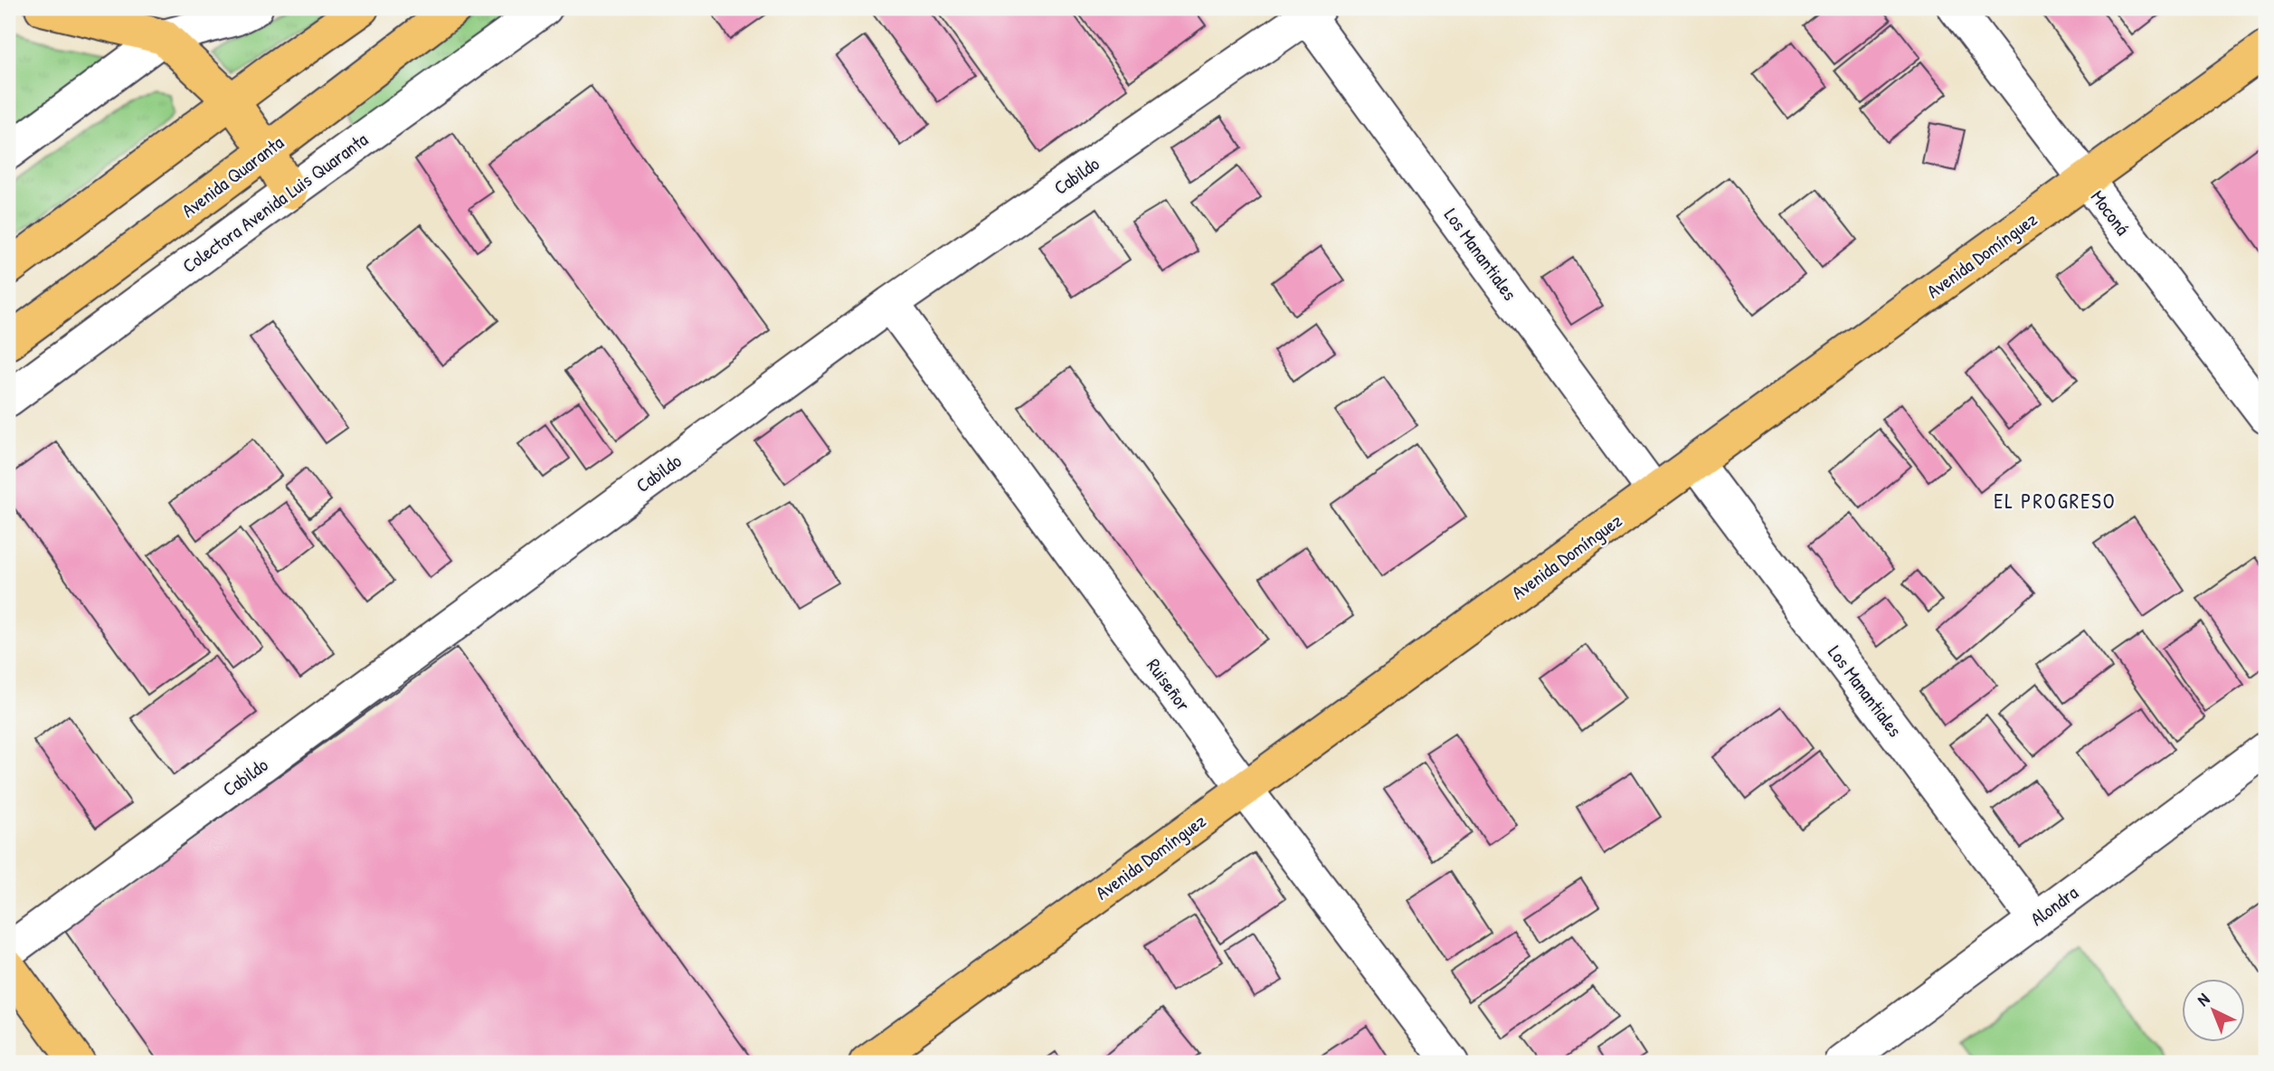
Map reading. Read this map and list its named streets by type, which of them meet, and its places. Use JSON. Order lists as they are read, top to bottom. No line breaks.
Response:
{"streets":{"main road":["Avenida Quaranta","Avenida Domínguez"],"street":["Cabildo","Colectora Avenida Luis Quaranta","Moconá","Los Manantiales","Ruiseñor","Alondra"]},"crossings":[["Cabildo","Los Manantiales"],["Cabildo","Ruiseñor"],["Moconá","Avenida Domínguez"],["Los Manantiales","Avenida Domínguez"],["Los Manantiales","Alondra"],["Avenida Domínguez","Ruiseñor"]],"districts":["EL PROGRESO"],"north":"top left"}
